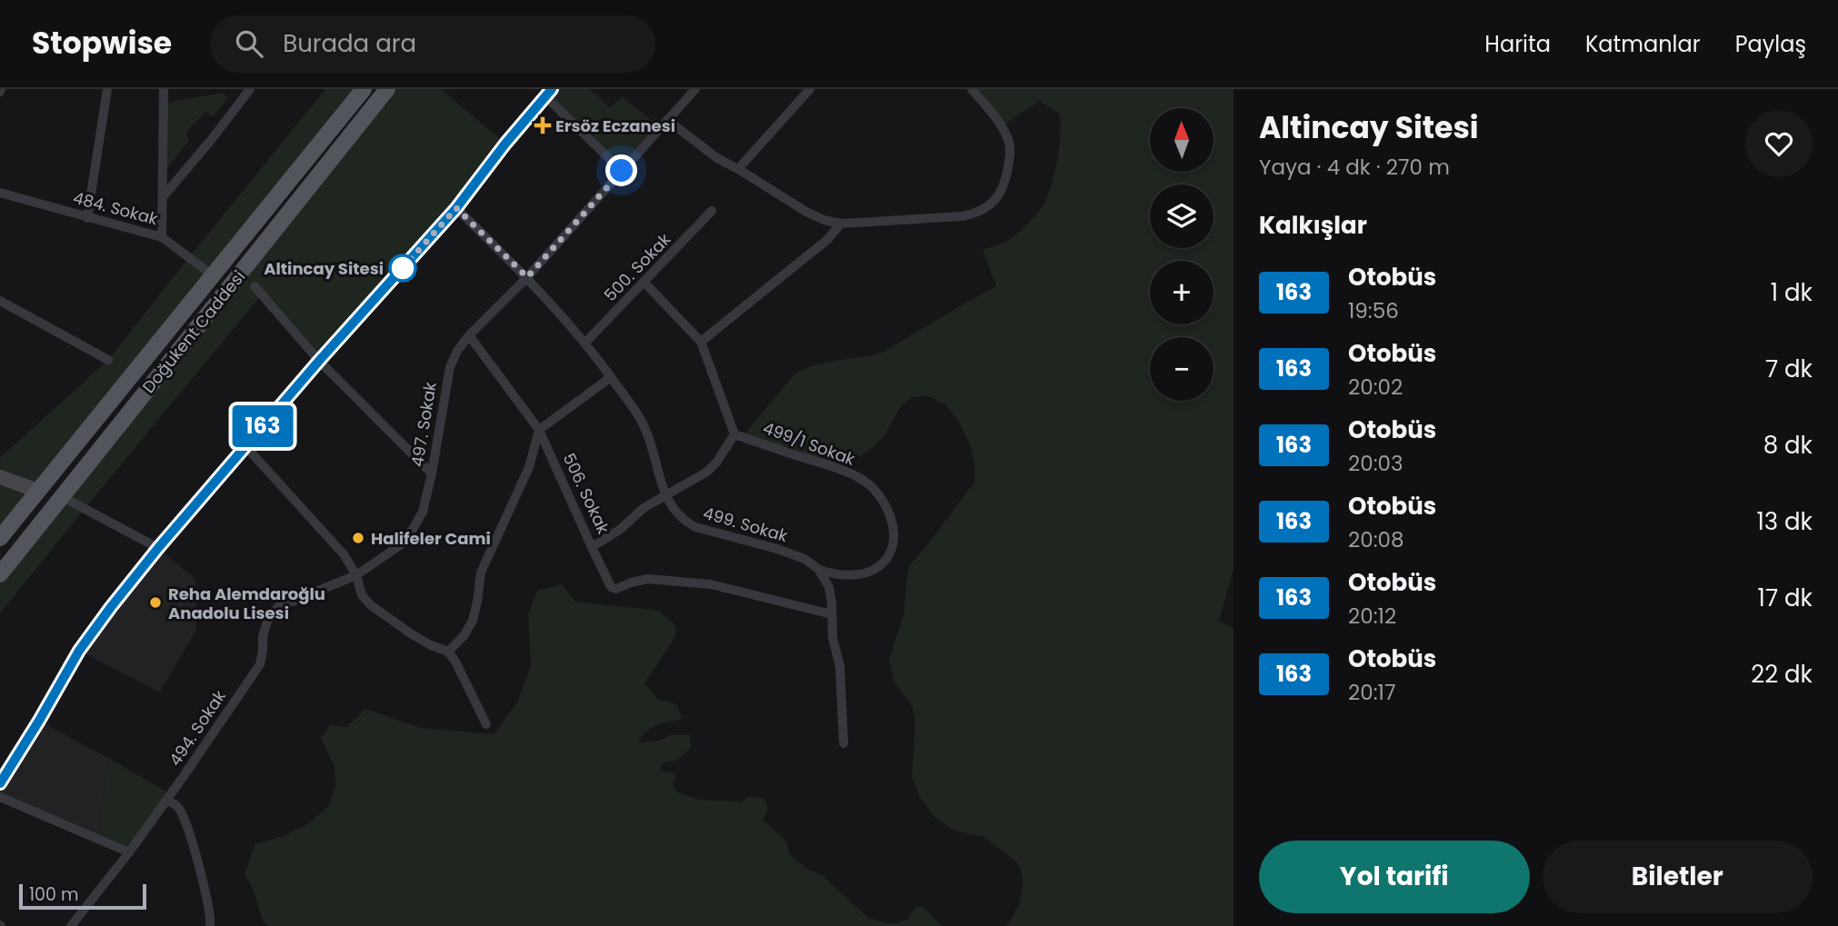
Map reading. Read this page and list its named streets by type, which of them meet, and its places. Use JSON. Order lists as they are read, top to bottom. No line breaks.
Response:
{"streets":{"main road":["Doğukent Caddesi"],"street":["484. Sokak","500. Sokak","497. Sokak","499/1 Sokak","506. Sokak","499. Sokak","494. Sokak"]},"crossings":[["484. Sokak","Doğukent Caddesi"],["500. Sokak","499. Sokak"],["497. Sokak","506. Sokak"],["497. Sokak","499. Sokak"],["497. Sokak","494. Sokak"],["499/1 Sokak","506. Sokak"],["499/1 Sokak","499. Sokak"],["506. Sokak","499. Sokak"]],"places":{"health":["Ersöz Eczanesi"],"other":["Altincay Sitesi","Halifeler Cami","Reha Alemdaroğlu Anadolu Lisesi"]},"lines":["bus line 163"],"scale_bar":"100 m","north":"top","page":{"header":"Stopwise","search":"Burada ara","nav":["Harita","Katmanlar","Paylaş"],"on_map":"163","heading":[["Altincay Sitesi","Yaya · 4 dk · 270 m"],"Kalkışlar"],"map_buttons":["+","−"],"list":[{"mark":"163","name":"Otobüs","note":"19:56","value":"1 dk"},{"mark":"163","name":"Otobüs","note":"20:02","value":"7 dk"},{"mark":"163","name":"Otobüs","note":"20:03","value":"8 dk"},{"mark":"163","name":"Otobüs","note":"20:08","value":"13 dk"},{"mark":"163","name":"Otobüs","note":"20:12","value":"17 dk"},{"mark":"163","name":"Otobüs","note":"20:17","value":"22 dk"}],"buttons":["Yol tarifi","Biletler"],"scale":"100 m"}}
